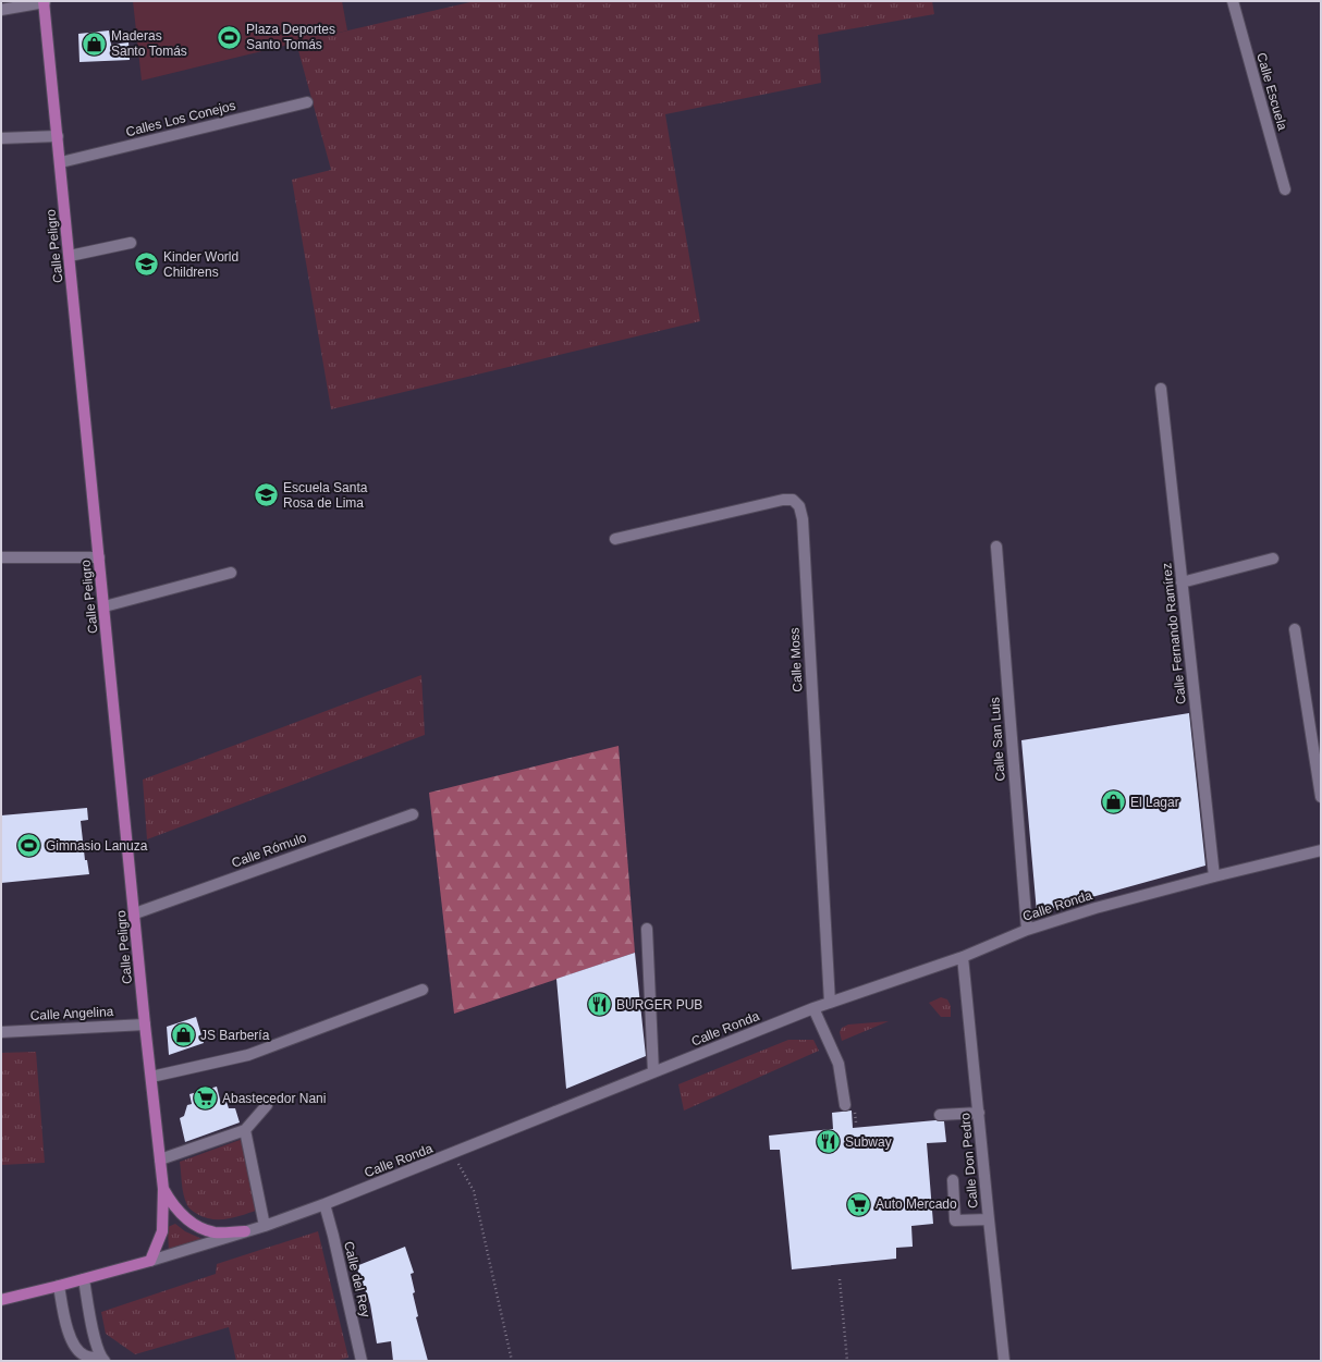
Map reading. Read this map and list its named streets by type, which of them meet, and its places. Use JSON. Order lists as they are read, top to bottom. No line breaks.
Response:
{"streets":{"main road":["Calle Peligro"],"street":["Calle Escuela","Calles Los Conejos","Calle Fernando Ramírez","Calle Moss","Calle San Luis","Calle Rómulo","Calle Ronda","Calle Angelina","Calle Don Pedro","Calle del Rey"]},"crossings":[["Calles Los Conejos","Calle Peligro"],["Calle Peligro","Calle Rómulo"],["Calle Peligro","Calle Ronda"],["Calle Peligro","Calle Angelina"],["Calle Fernando Ramírez","Calle Ronda"],["Calle Moss","Calle Ronda"],["Calle San Luis","Calle Ronda"],["Calle Ronda","Calle Don Pedro"],["Calle Ronda","Calle del Rey"]],"places":{"sports":["Plaza Deportes Santo Tomás","Gimnasio Lanuza"],"shop":["Maderas Santo Tomás","El Lagar","JS Barbería"],"school or university":["Kinder World Childrens","Escuela Santa Rosa de Lima"],"restaurant":["BURGER PUB","Subway"],"supermarket":["Abastecedor Nani","Auto Mercado"]}}
